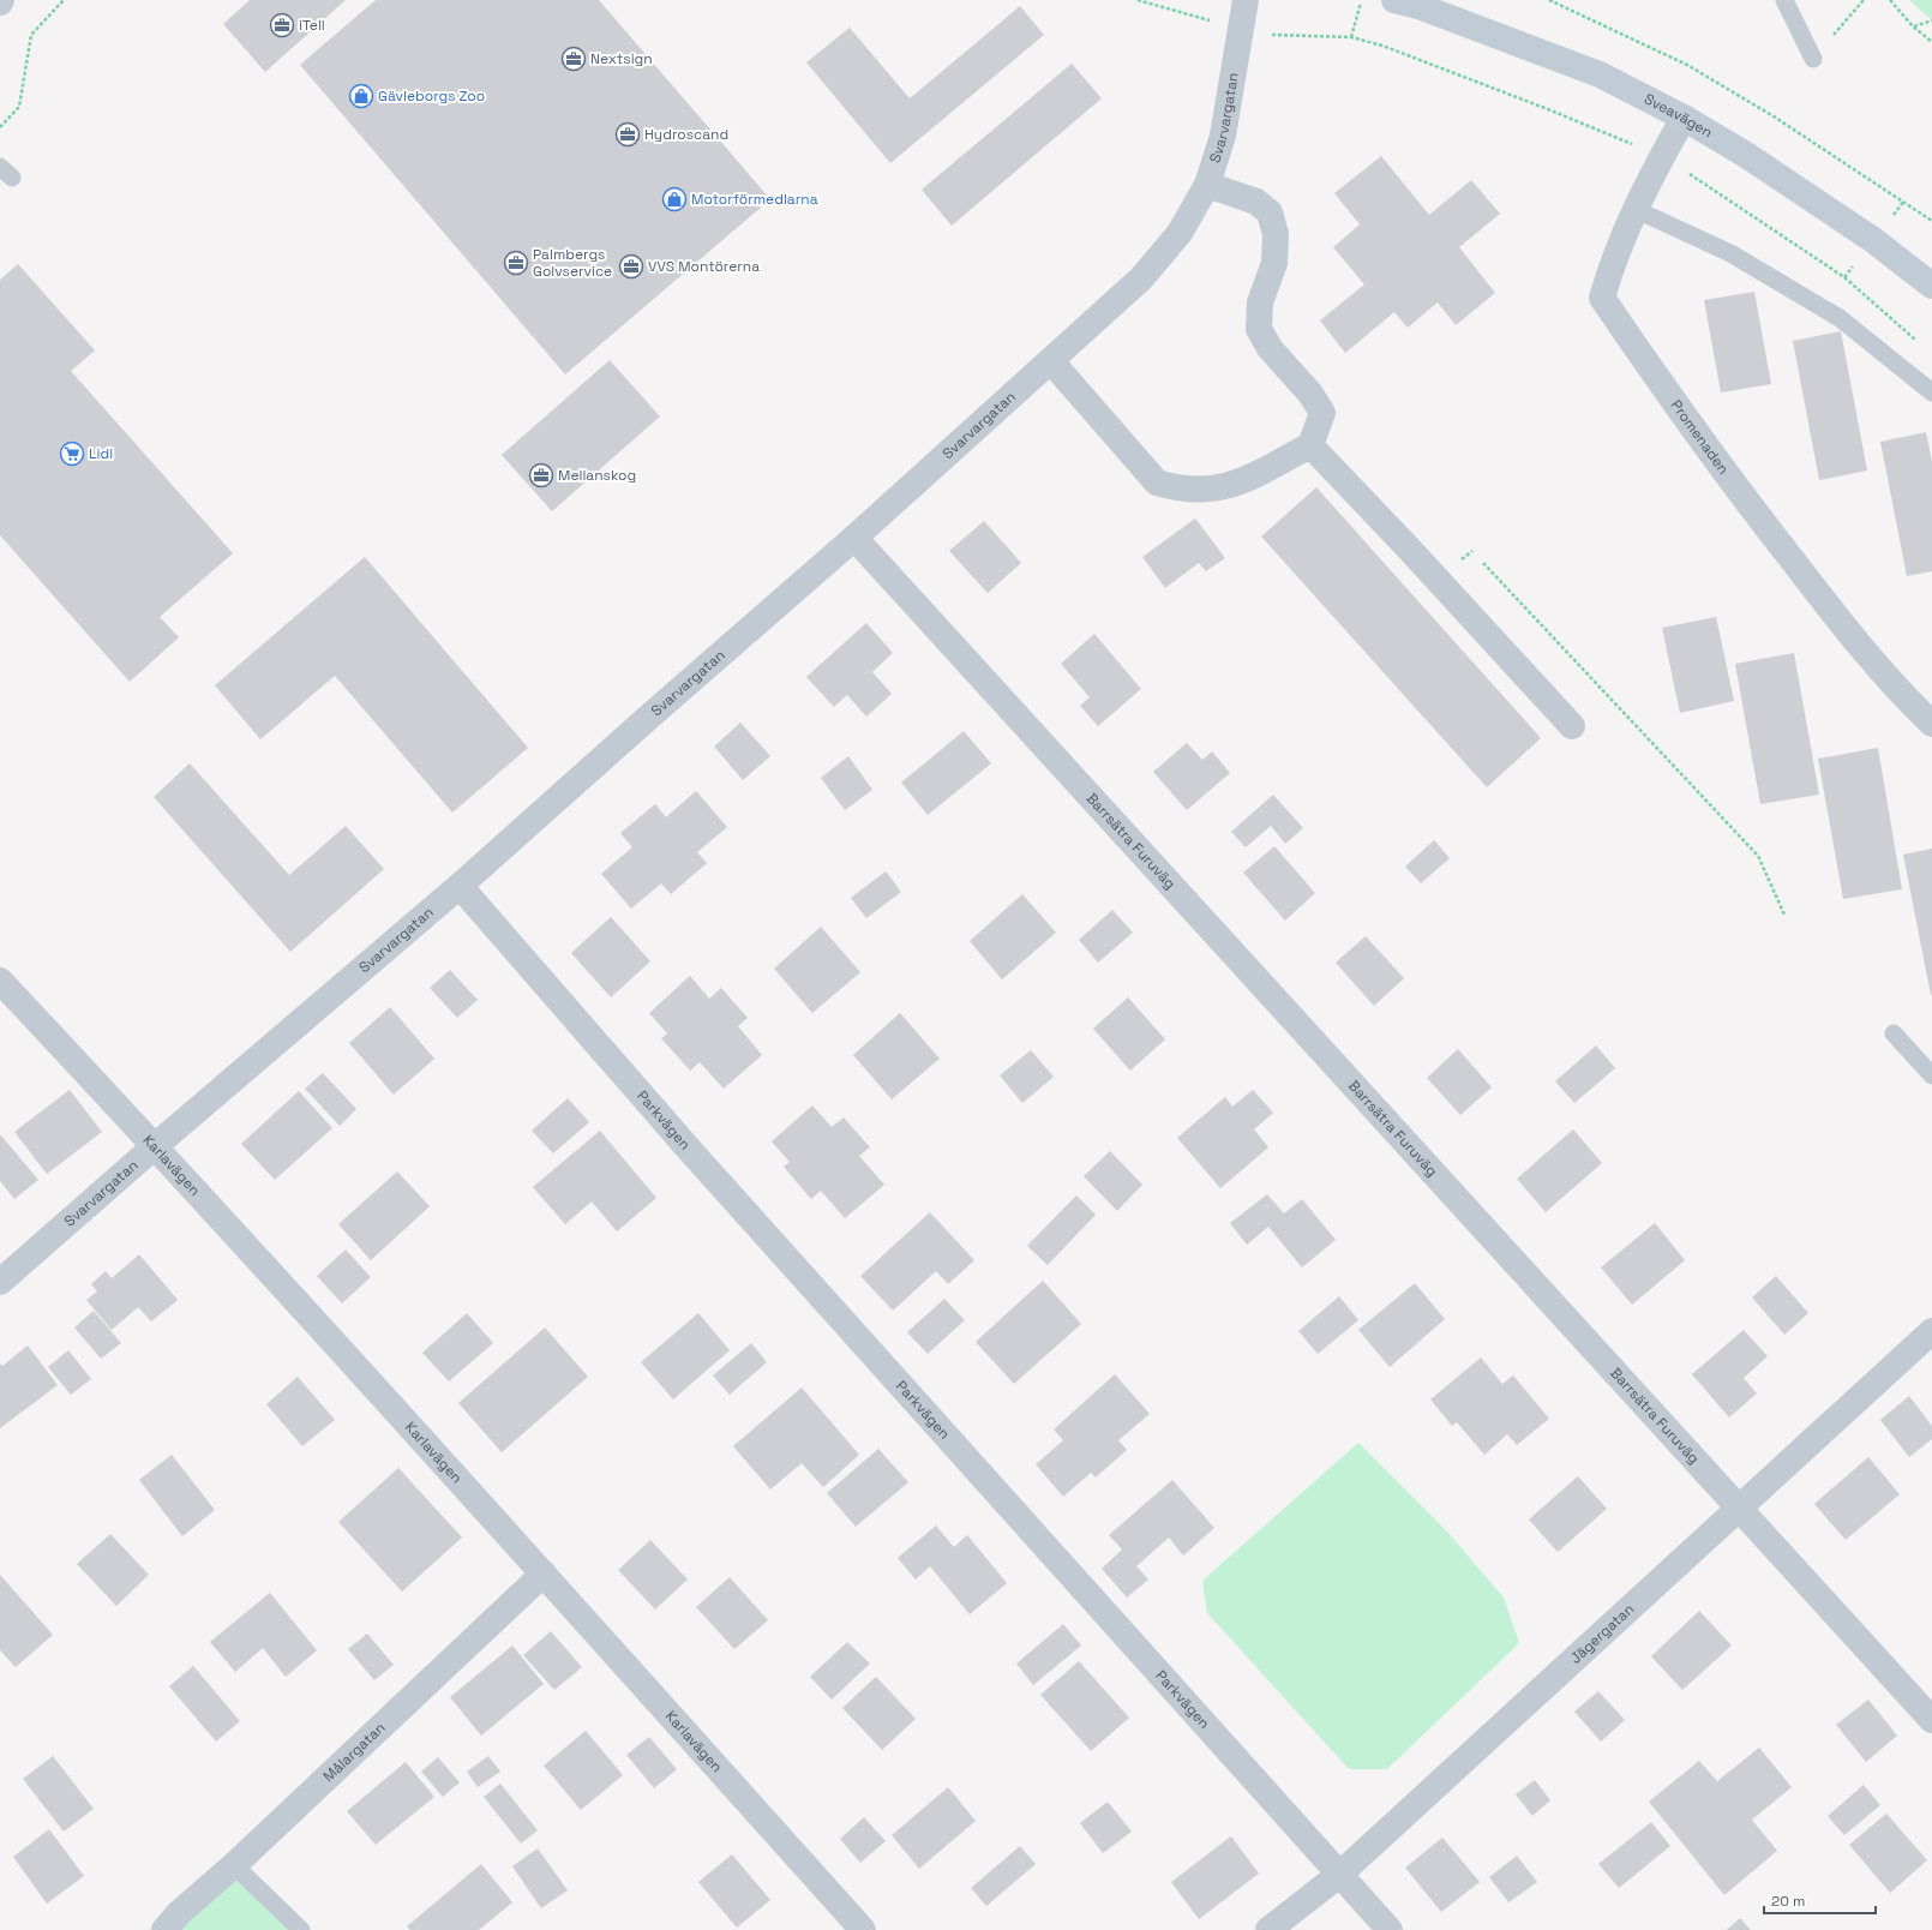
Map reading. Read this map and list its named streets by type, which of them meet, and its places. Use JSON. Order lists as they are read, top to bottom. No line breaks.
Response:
{"streets":{"main road":["Sveavägen"],"street":["Svarvargatan","Promenaden","Barrsätra Furuväg","Parkvägen","Karlavägen","Jägergatan","Målargatan"]},"crossings":[["Sveavägen","Promenaden"],["Svarvargatan","Barrsätra Furuväg"],["Svarvargatan","Parkvägen"],["Svarvargatan","Karlavägen"],["Barrsätra Furuväg","Jägergatan"],["Parkvägen","Jägergatan"],["Karlavägen","Målargatan"]],"places":{"office":["iTell","Nextsign","Hydroscand","Palmbergs Golvservice","VVS Montörerna","Mellanskog"],"shop":["Gävleborgs Zoo","Motorförmedlarna"],"supermarket":["Lidl"]},"scale_bar":"20 m"}
